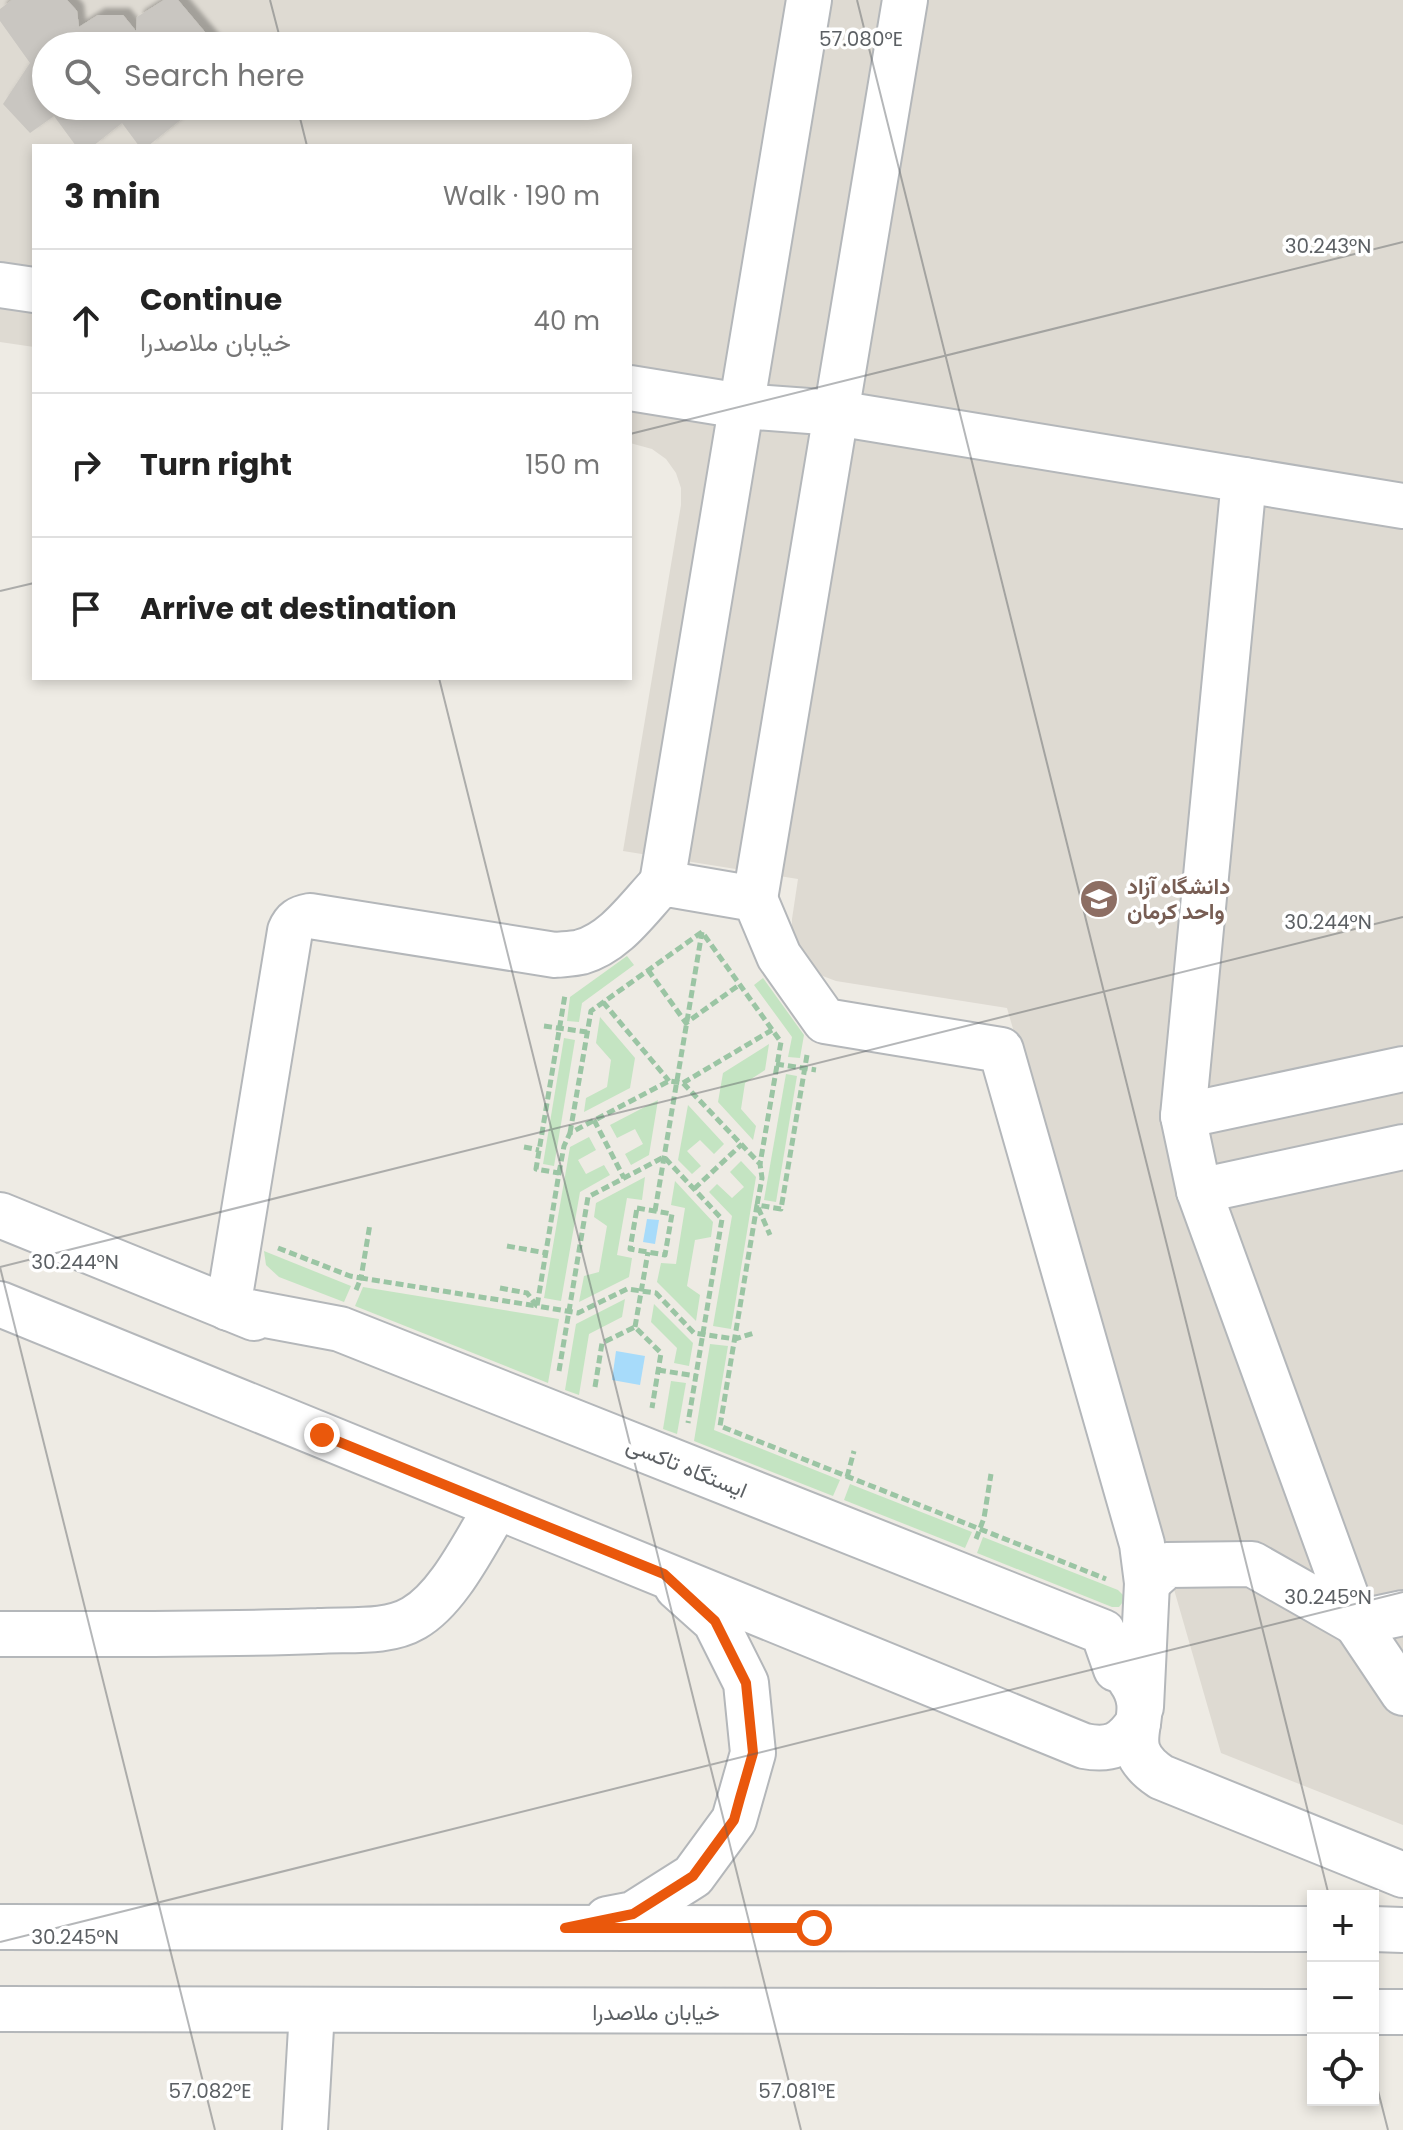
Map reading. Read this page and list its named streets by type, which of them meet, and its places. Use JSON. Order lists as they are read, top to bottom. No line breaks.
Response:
{"streets":{"street":["خیابان ملاصدرا"]},"places":{"school or university":["دانشگاه آزاد واحد کرمان"]},"page":{"search":"Search here","heading":["3 min","Walk · 190 m"],"list":[["Continue","خیابان ملاصدرا","40 m"],["Turn right","150 m"],"Arrive at destination"],"map_buttons":["+","−"]},"coordinates":["57.080°E","30.243°N","30.244°N","30.245°N","57.082°E","57.081°E"]}
